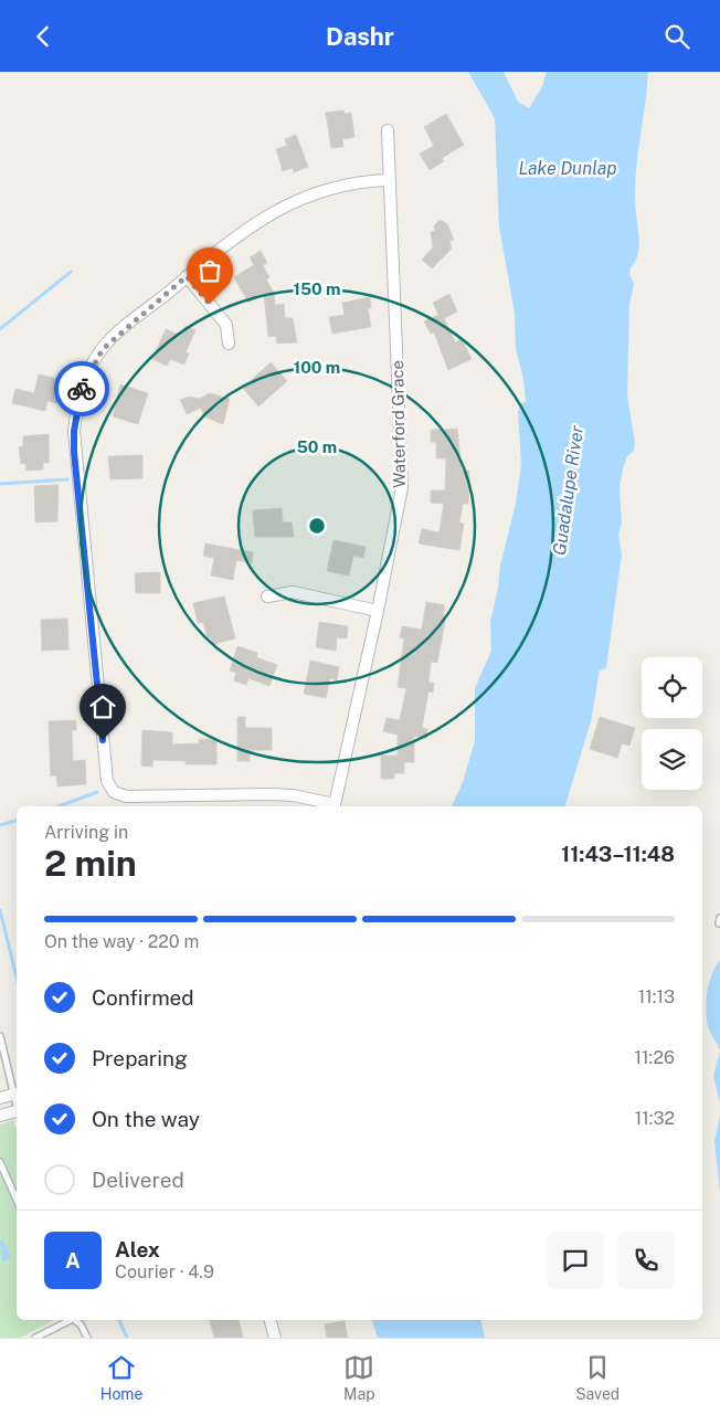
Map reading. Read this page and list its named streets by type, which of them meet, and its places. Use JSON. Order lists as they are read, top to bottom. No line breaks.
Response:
{"streets":{"street":["Waterford Grace"]},"water":["Lake Dunlap","Guadalupe River"],"page":{"header":"Dashr","heading":["2 min","Arriving in","11:43–11:48"],"panel":["Alex","Courier · 4.9"],"bar":"On the way · 220 m","list":[["Confirmed","11:13"],["Preparing","11:26"],["On the way","11:32"],"Delivered"],"round":"A","tabs":["Home","Map","Saved"]},"rings":["150 m","100 m","50 m"]}
